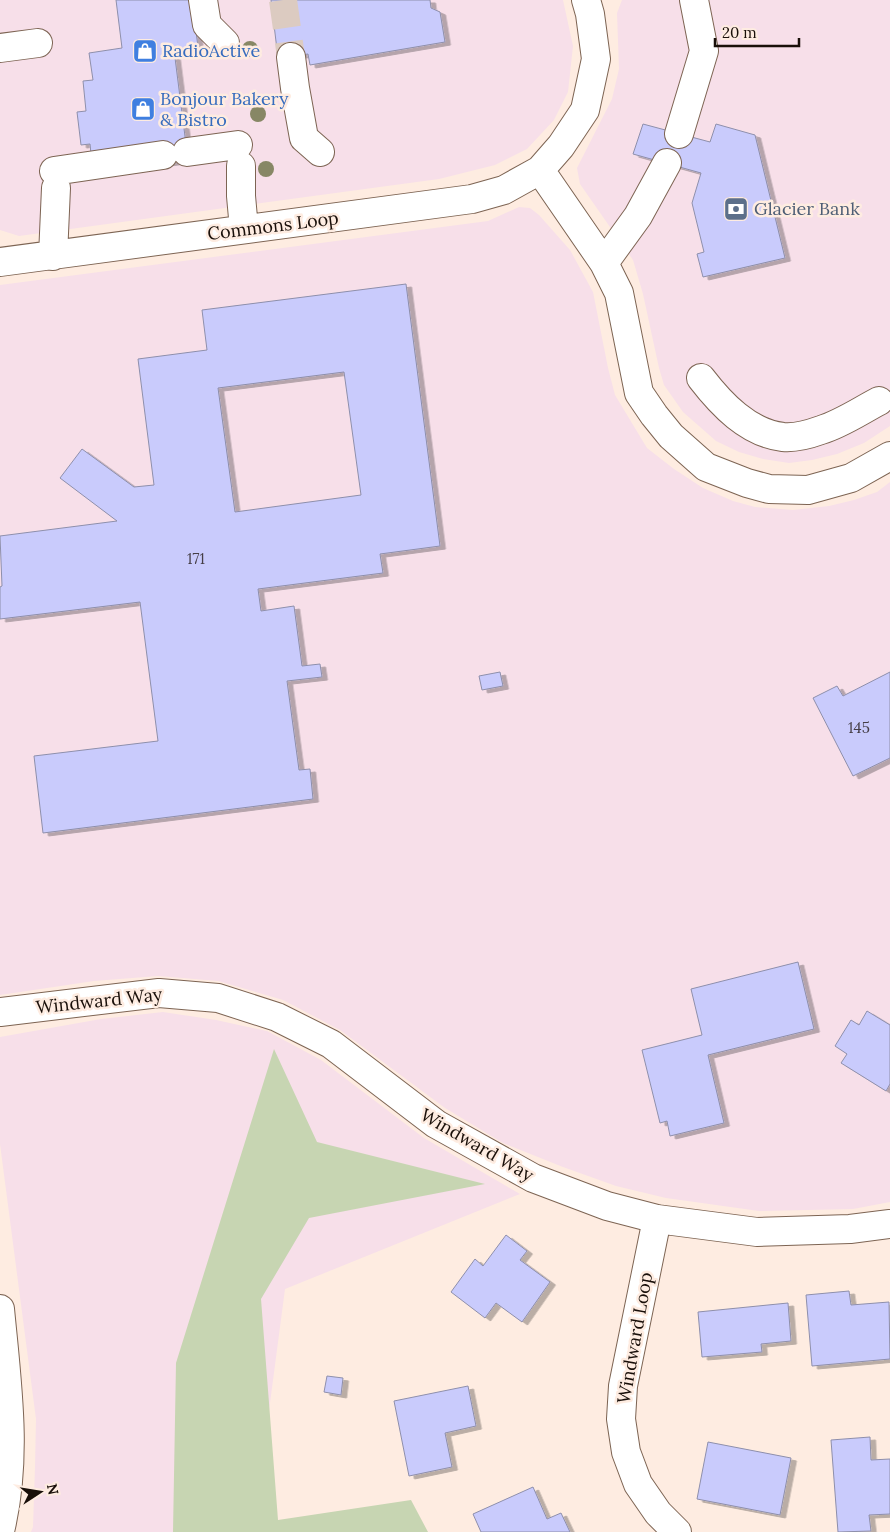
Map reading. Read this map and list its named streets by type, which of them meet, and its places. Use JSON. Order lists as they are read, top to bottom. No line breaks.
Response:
{"streets":{"street":["Commons Loop","Windward Way","Windward Loop"]},"crossings":[["Windward Way","Windward Loop"]],"places":{"shop":["RadioActive","Bonjour Bakery & Bistro"],"bank":["Glacier Bank"]},"house_numbers":["171","145"],"scale_bar":"20 m","north":"right"}
